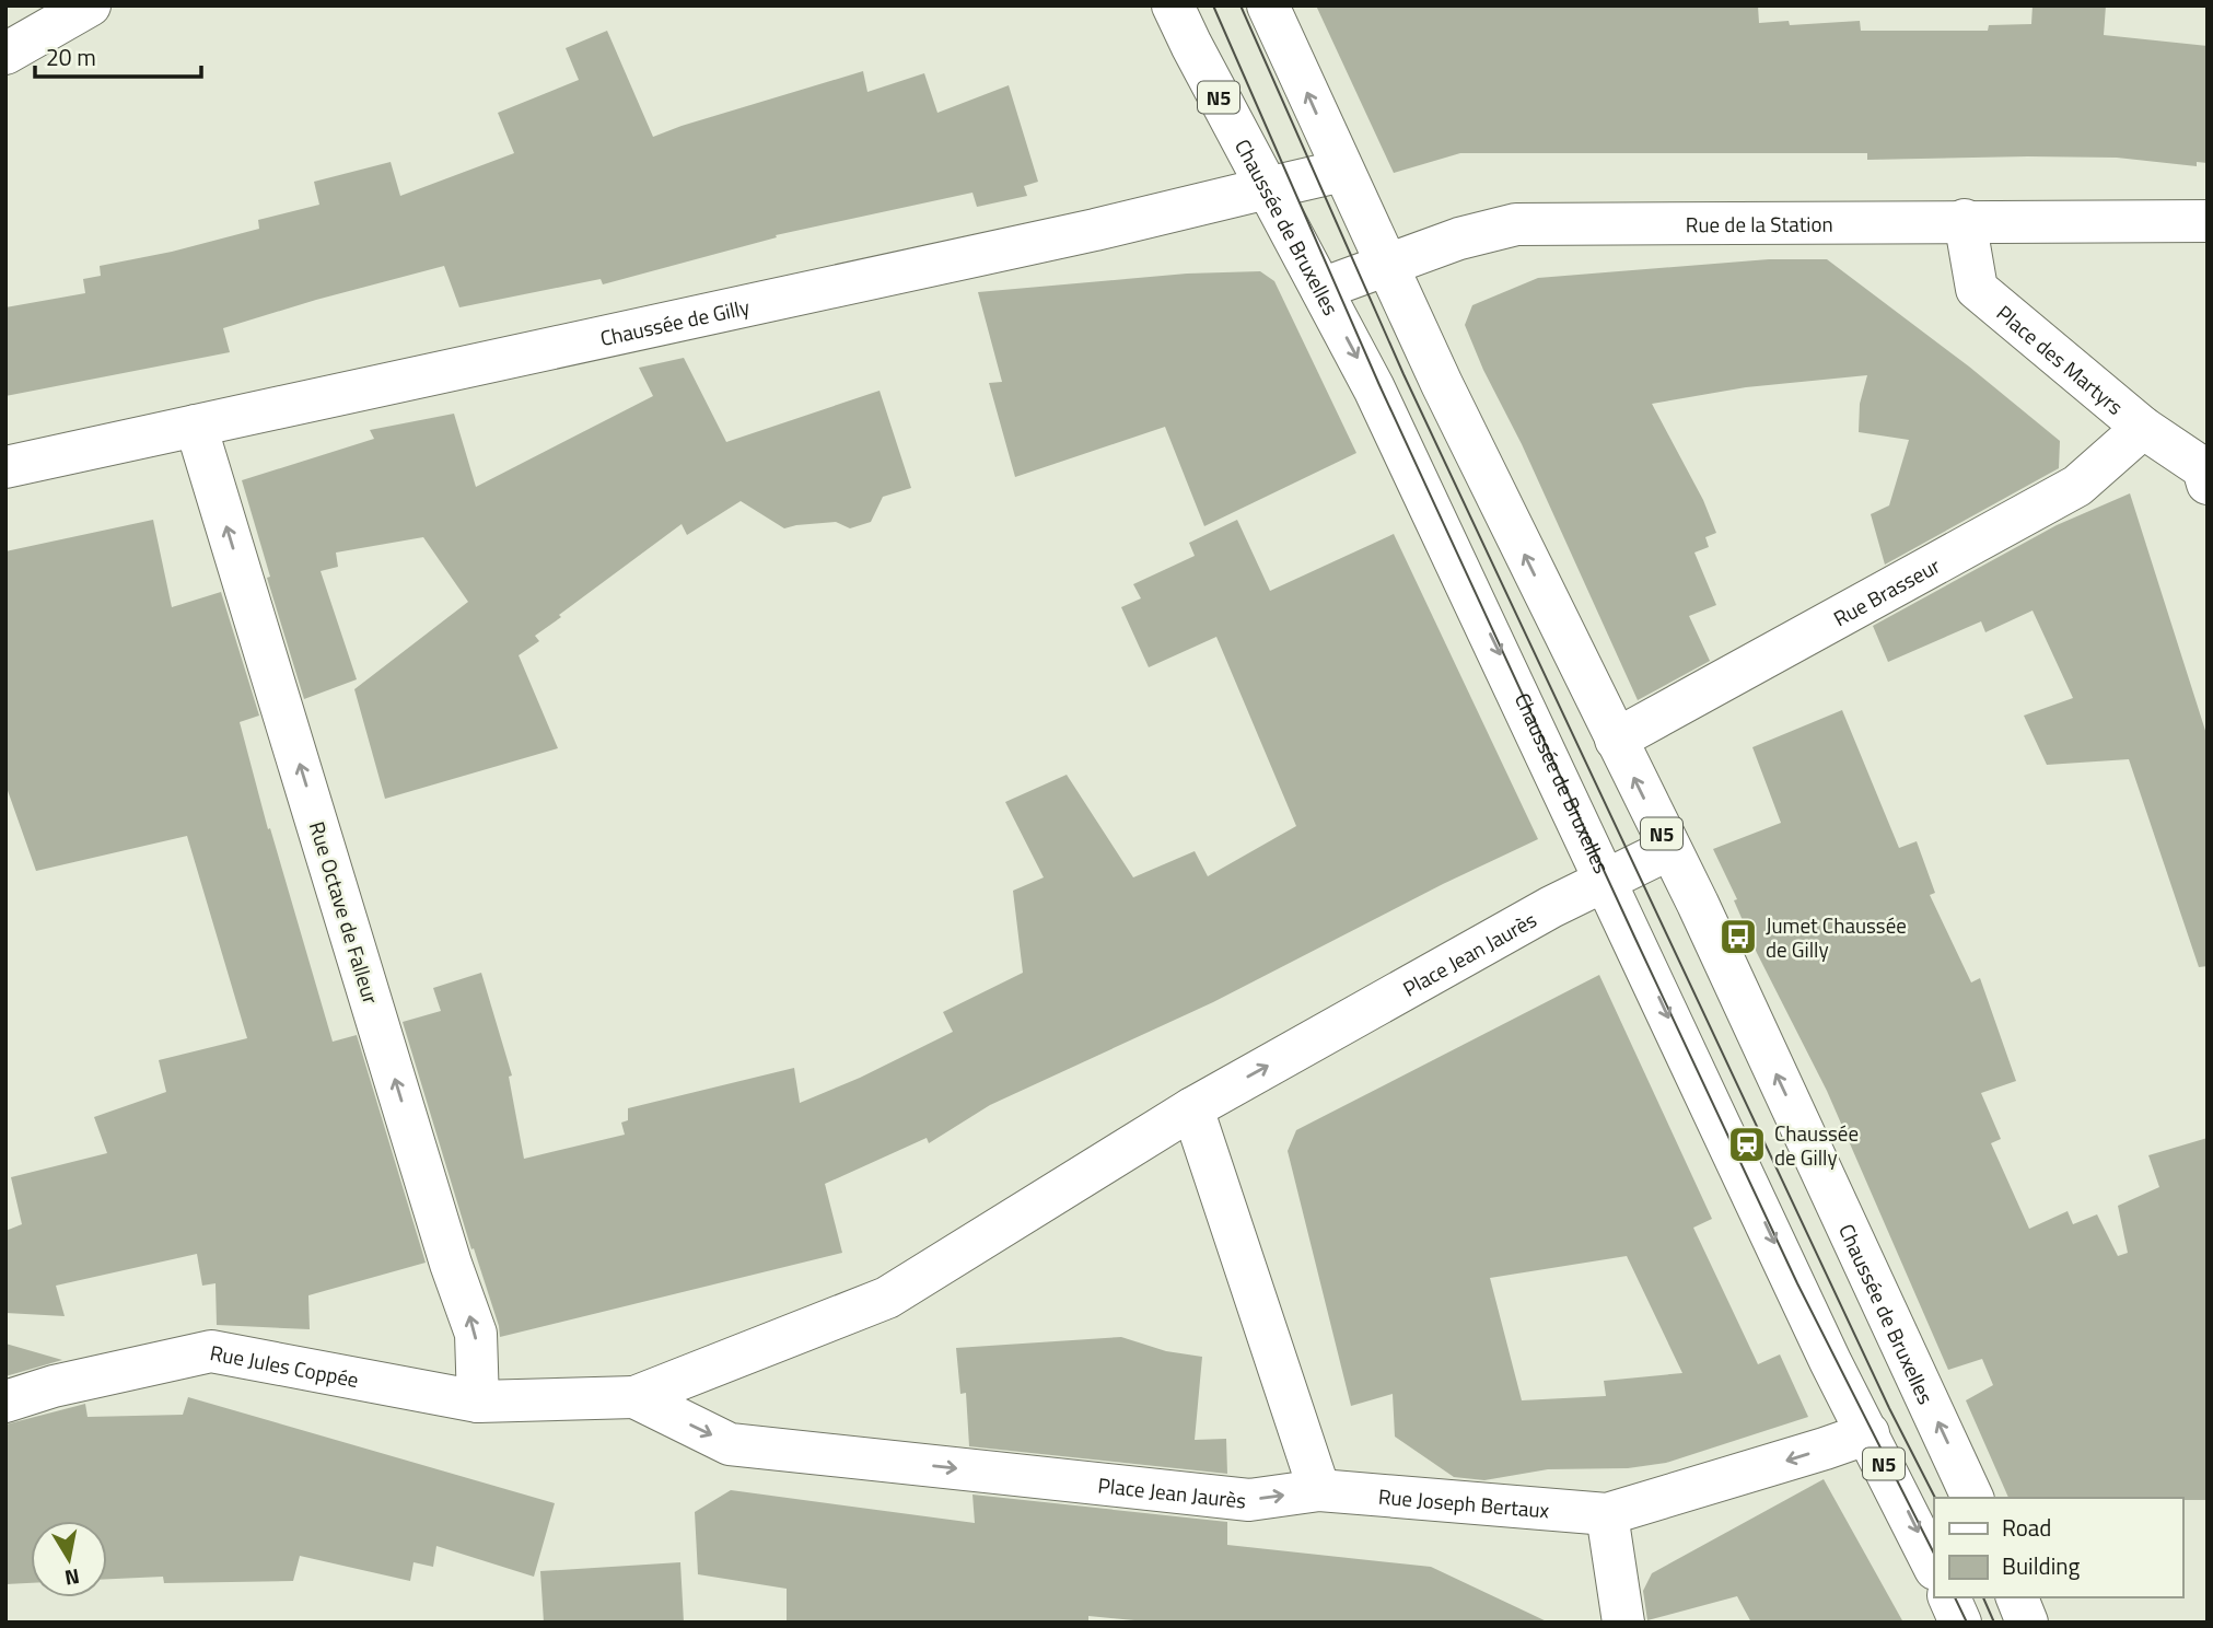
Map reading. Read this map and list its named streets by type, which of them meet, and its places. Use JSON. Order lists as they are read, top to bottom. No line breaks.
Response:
{"streets":{"street":["N5","Rue de la Station","Chaussée de Bruxelles","Chaussée de Gilly","Place des Martyrs","Rue Brasseur","Rue Octave de Falleur","Place Jean Jaurès","Rue Jules Coppée","Rue Joseph Bertaux"]},"crossings":[["Rue de la Station","Chaussée de Bruxelles"],["Rue de la Station","Place des Martyrs"],["Chaussée de Bruxelles","Chaussée de Gilly"],["Chaussée de Bruxelles","Rue Brasseur"],["Chaussée de Bruxelles","Place Jean Jaurès"],["Chaussée de Bruxelles","Rue Joseph Bertaux"],["Chaussée de Gilly","Rue Octave de Falleur"],["Place des Martyrs","Rue Brasseur"],["Rue Octave de Falleur","Place Jean Jaurès"],["Rue Octave de Falleur","Rue Jules Coppée"],["Place Jean Jaurès","Rue Jules Coppée"],["Place Jean Jaurès","Rue Joseph Bertaux"]],"one_way":["Rue Octave de Falleur","Rue Joseph Bertaux"],"places":{"bus stop":["Jumet Chaussée de Gilly"],"station":["Chaussée de Gilly"]},"legend":["Road","Building"],"scale_bar":"20 m","north":"bottom"}
